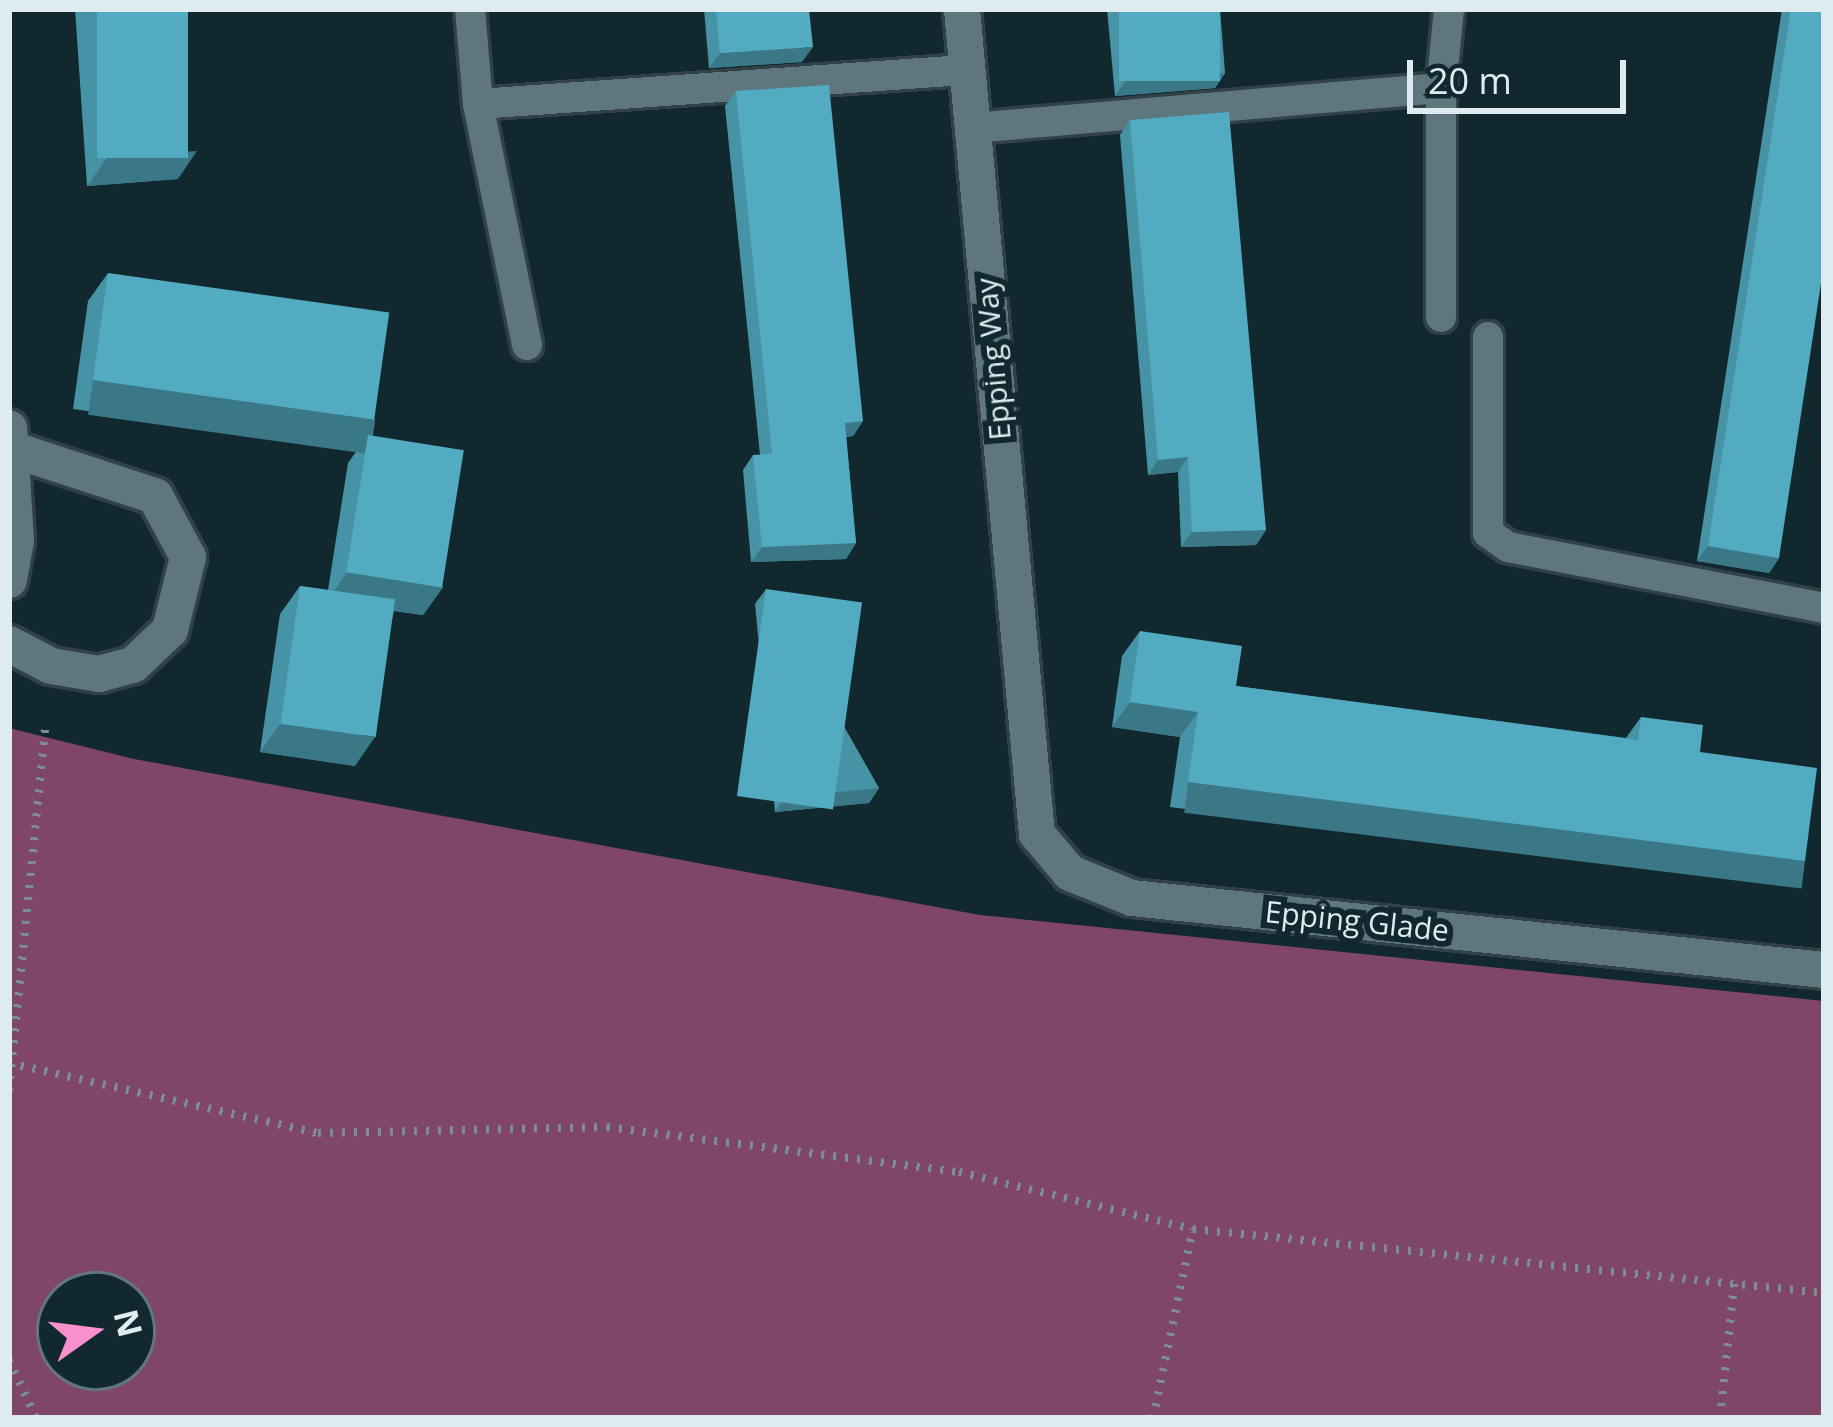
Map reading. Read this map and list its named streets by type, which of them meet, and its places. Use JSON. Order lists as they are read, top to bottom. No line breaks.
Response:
{"streets":{"street":["Epping Way","Epping Glade"]},"crossings":[["Epping Way","Epping Glade"]],"scale_bar":"20 m","north":"right"}
